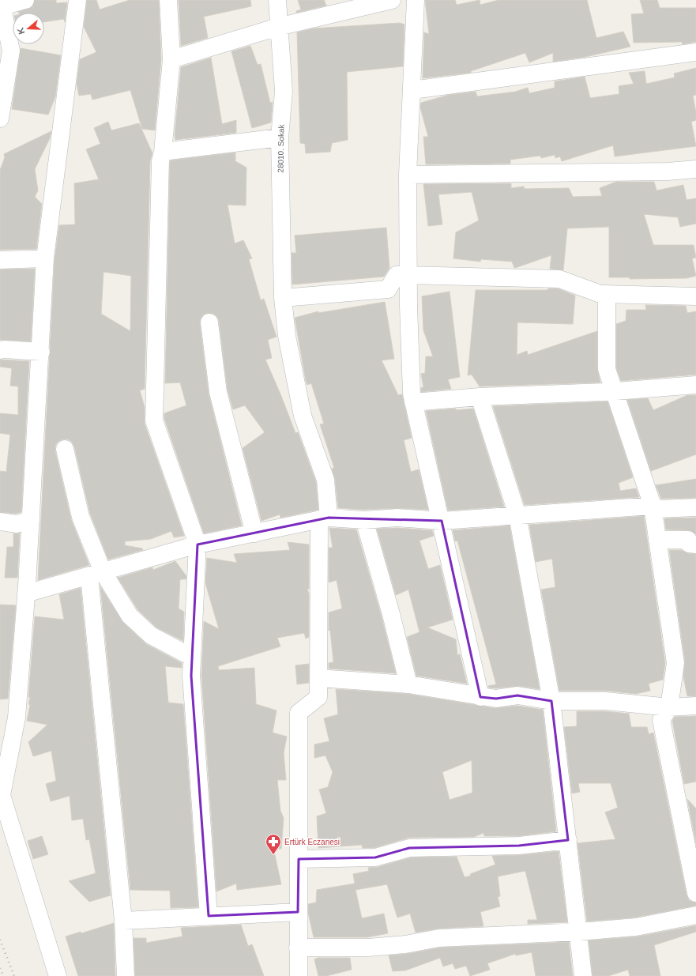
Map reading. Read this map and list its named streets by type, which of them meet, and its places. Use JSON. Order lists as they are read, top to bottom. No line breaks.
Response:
{"streets":{"street":["28010. Sokak"]},"places":{"pharmacy":["Ertürk Eczanesi"]},"north":"left"}
